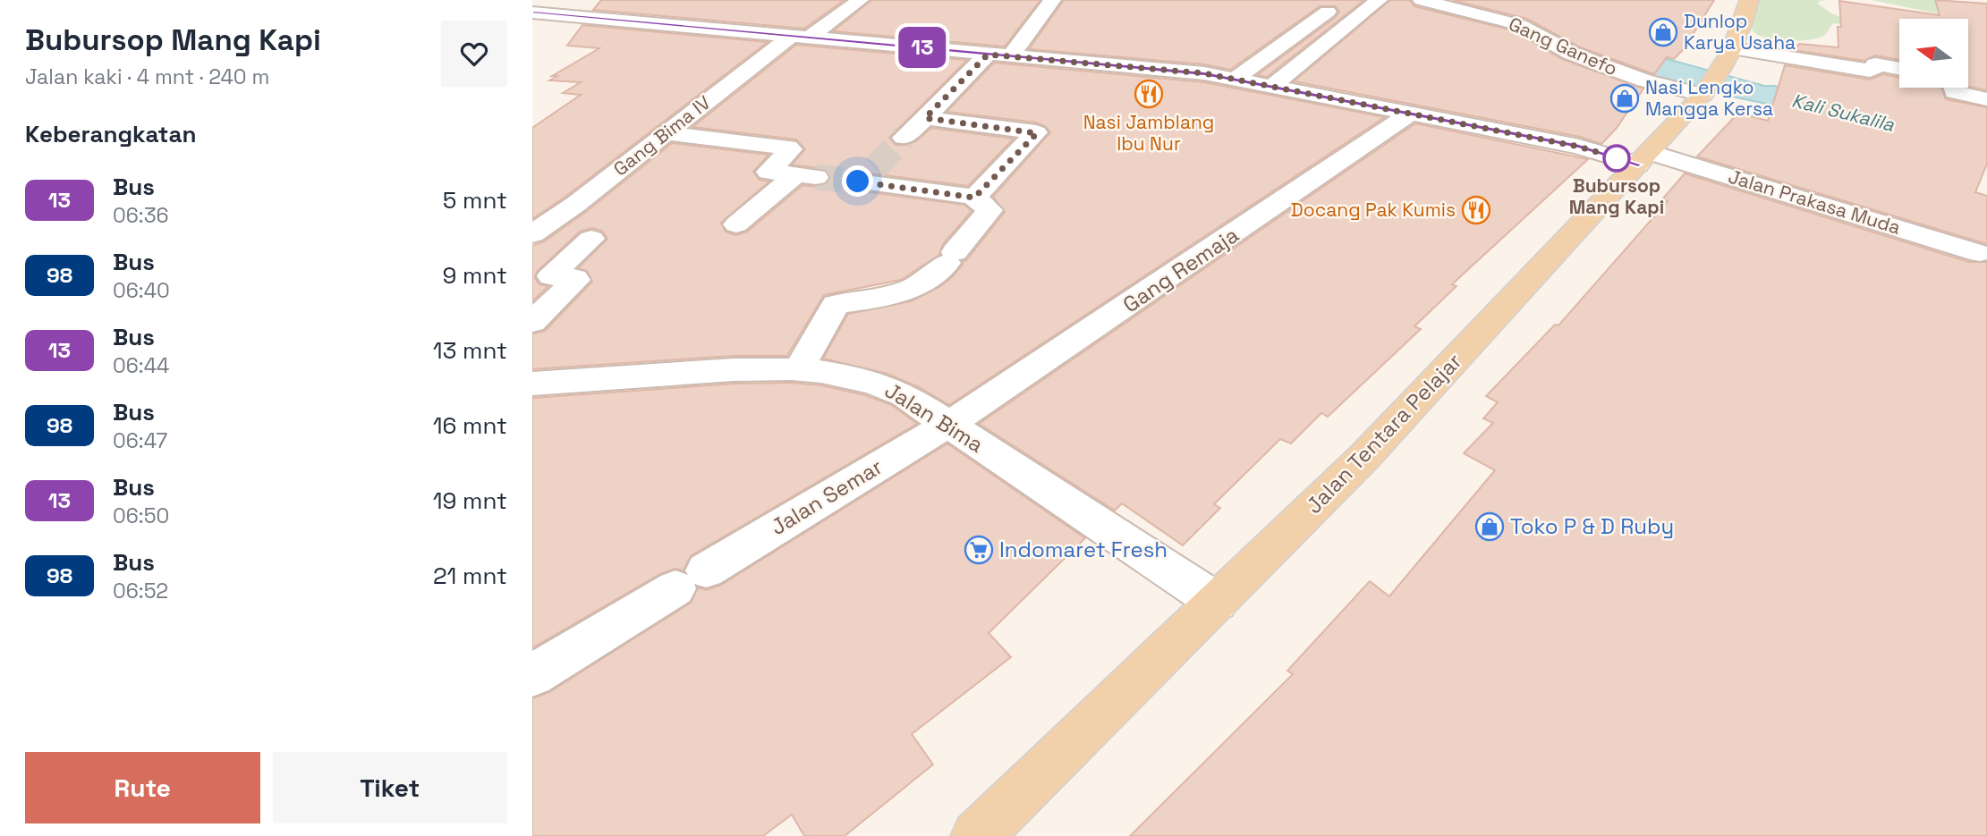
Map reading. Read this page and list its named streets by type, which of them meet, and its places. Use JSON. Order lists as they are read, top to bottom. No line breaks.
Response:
{"streets":{"main road":["Jalan Tentara Pelajar"],"street":["Gang Ganefo","Gang Bima IV","Jalan Prakasa Muda","Gang Remaja","Jalan Bima","Jalan Semar"]},"crossings":[["Gang Ganefo","Jalan Tentara Pelajar"],["Gang Bima IV","Jalan Prakasa Muda"],["Jalan Prakasa Muda","Gang Remaja"],["Jalan Prakasa Muda","Jalan Tentara Pelajar"],["Gang Remaja","Jalan Bima"],["Gang Remaja","Jalan Semar"],["Jalan Bima","Jalan Tentara Pelajar"],["Jalan Bima","Jalan Semar"]],"water":["Kali Sukalila"],"places":{"shop":["Dunlop Karya Usaha","Nasi Lengko Mangga Kersa","Toko P & D Ruby"],"restaurant":["Nasi Jamblang Ibu Nur","Docang Pak Kumis"],"other":["Bubursop Mang Kapi"],"supermarket":["Indomaret Fresh"]},"lines":["bus line 13"],"north":"left","page":{"heading":[["Bubursop Mang Kapi","Jalan kaki · 4 mnt · 240 m"],"Keberangkatan"],"on_map":"13","list":[{"mark":"13","name":"Bus","note":"06:36","value":"5 mnt"},{"mark":"98","name":"Bus","note":"06:40","value":"9 mnt"},{"mark":"13","name":"Bus","note":"06:44","value":"13 mnt"},{"mark":"98","name":"Bus","note":"06:47","value":"16 mnt"},{"mark":"13","name":"Bus","note":"06:50","value":"19 mnt"},{"mark":"98","name":"Bus","note":"06:52","value":"21 mnt"}],"buttons":["Rute","Tiket"]}}
